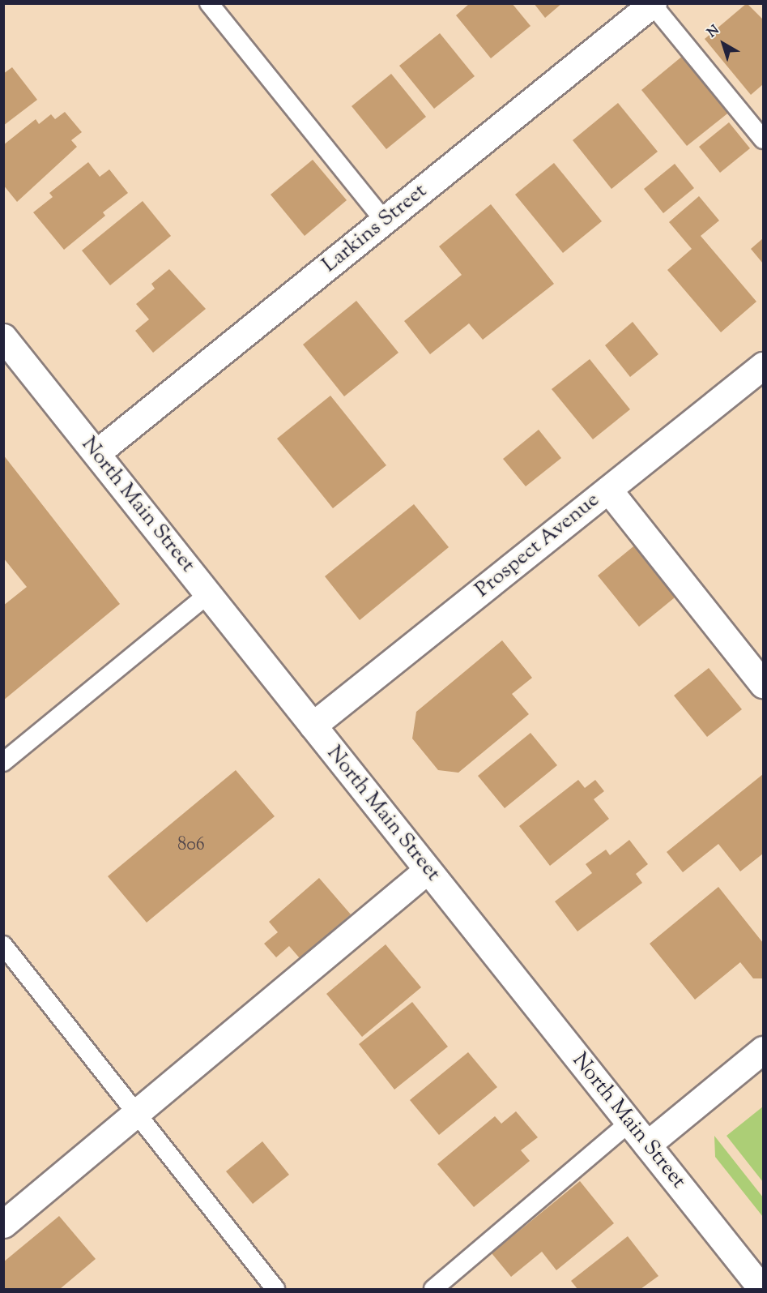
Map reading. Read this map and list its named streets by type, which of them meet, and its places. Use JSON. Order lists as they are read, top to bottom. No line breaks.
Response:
{"streets":{"street":["Larkins Street","North Main Street","Prospect Avenue"]},"crossings":[["Larkins Street","North Main Street"],["North Main Street","Prospect Avenue"]],"house_numbers":["806"],"north":"top left"}
